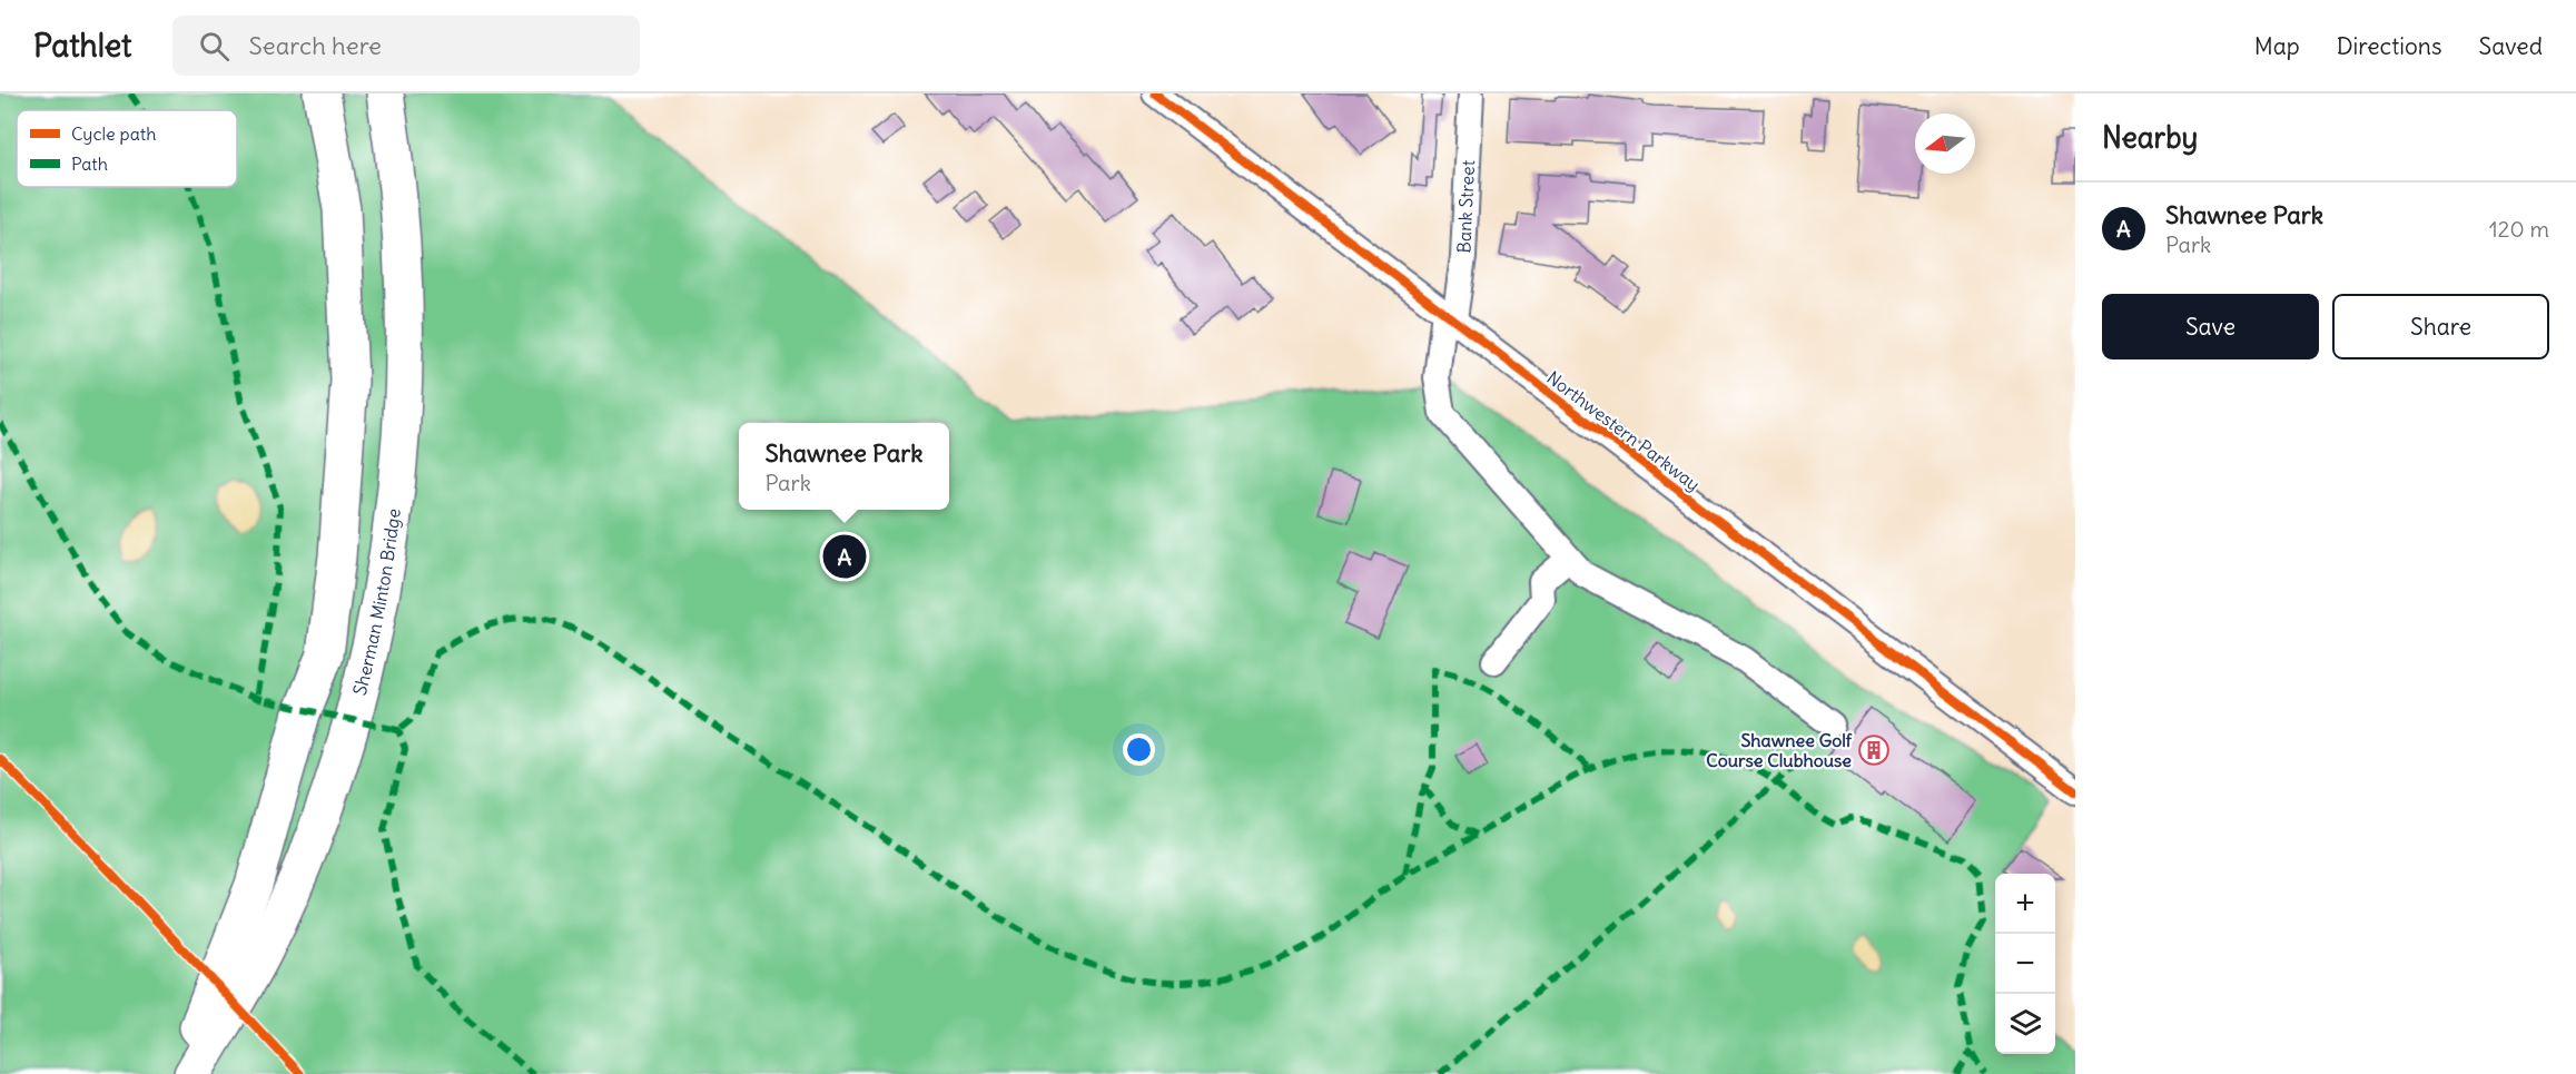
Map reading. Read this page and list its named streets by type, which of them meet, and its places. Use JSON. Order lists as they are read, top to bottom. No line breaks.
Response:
{"streets":{"highway":["Sherman Minton Bridge"],"street":["Bank Street","Northwestern Parkway"]},"crossings":[["Bank Street","Northwestern Parkway"]],"places":{"building":["Shawnee Golf Course Clubhouse"]},"legend":["Cycle path","Path"],"north":"left","page":{"header":"Pathlet","search":"Search here","nav":["Map","Directions","Saved"],"heading":"Nearby","list":[{"mark":"A","name":"Shawnee Park","note":"Park","value":"120 m"}],"buttons":["Save","Share"],"popup":["Shawnee Park","Park"],"pins":"A","map_buttons":["+","−"]}}
